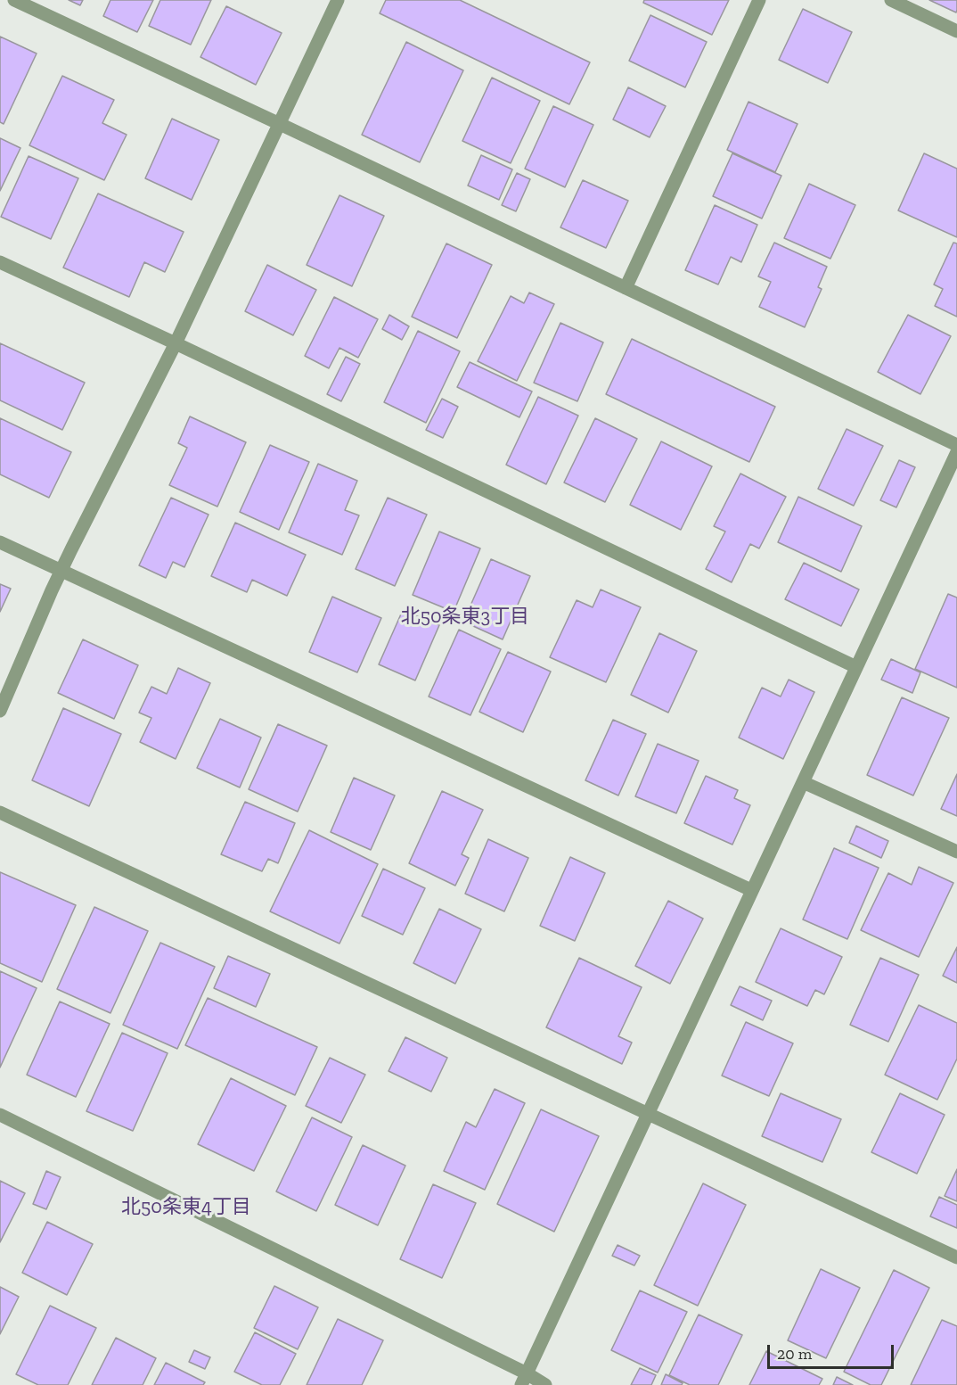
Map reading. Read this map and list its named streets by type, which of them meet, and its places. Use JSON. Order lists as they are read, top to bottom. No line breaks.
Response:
{"districts":["北50条東3丁目","北50条東4丁目"],"scale_bar":"20 m"}
